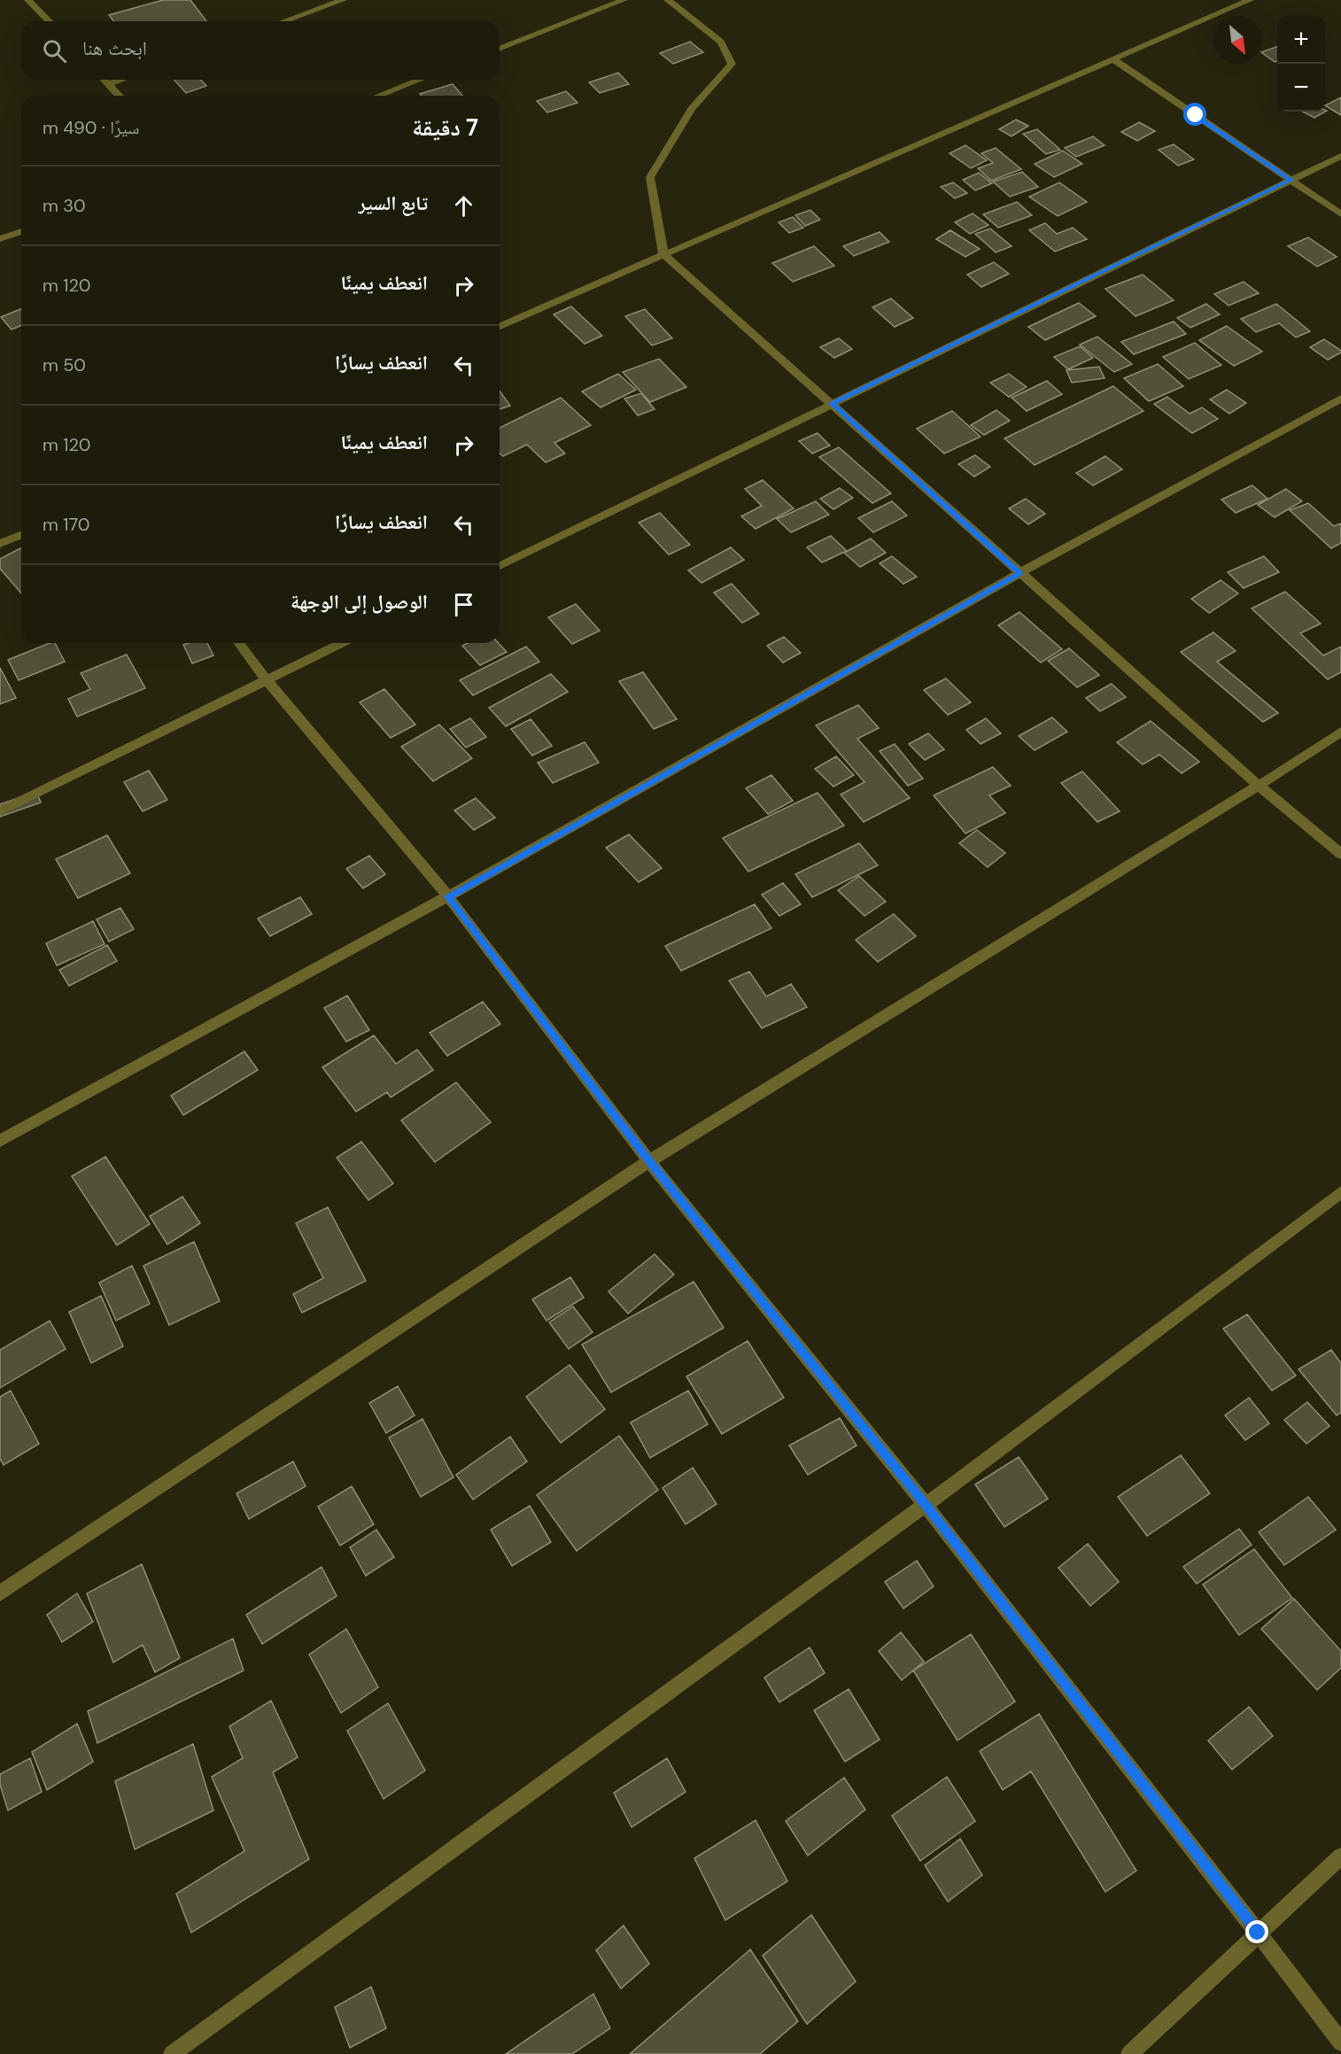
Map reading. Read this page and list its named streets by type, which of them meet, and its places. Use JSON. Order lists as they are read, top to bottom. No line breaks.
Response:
{"north":"bottom right","page":{"map_buttons":["+","−"],"search":"ابحث هنا","heading":["7 دقيقة","سيرًا · 490 m"],"list":[["تابع السير","30 m"],["انعطف يمينًا","120 m"],["انعطف يسارًا","50 m"],["انعطف يمينًا","120 m"],["انعطف يسارًا","170 m"],"الوصول إلى الوجهة"]}}
